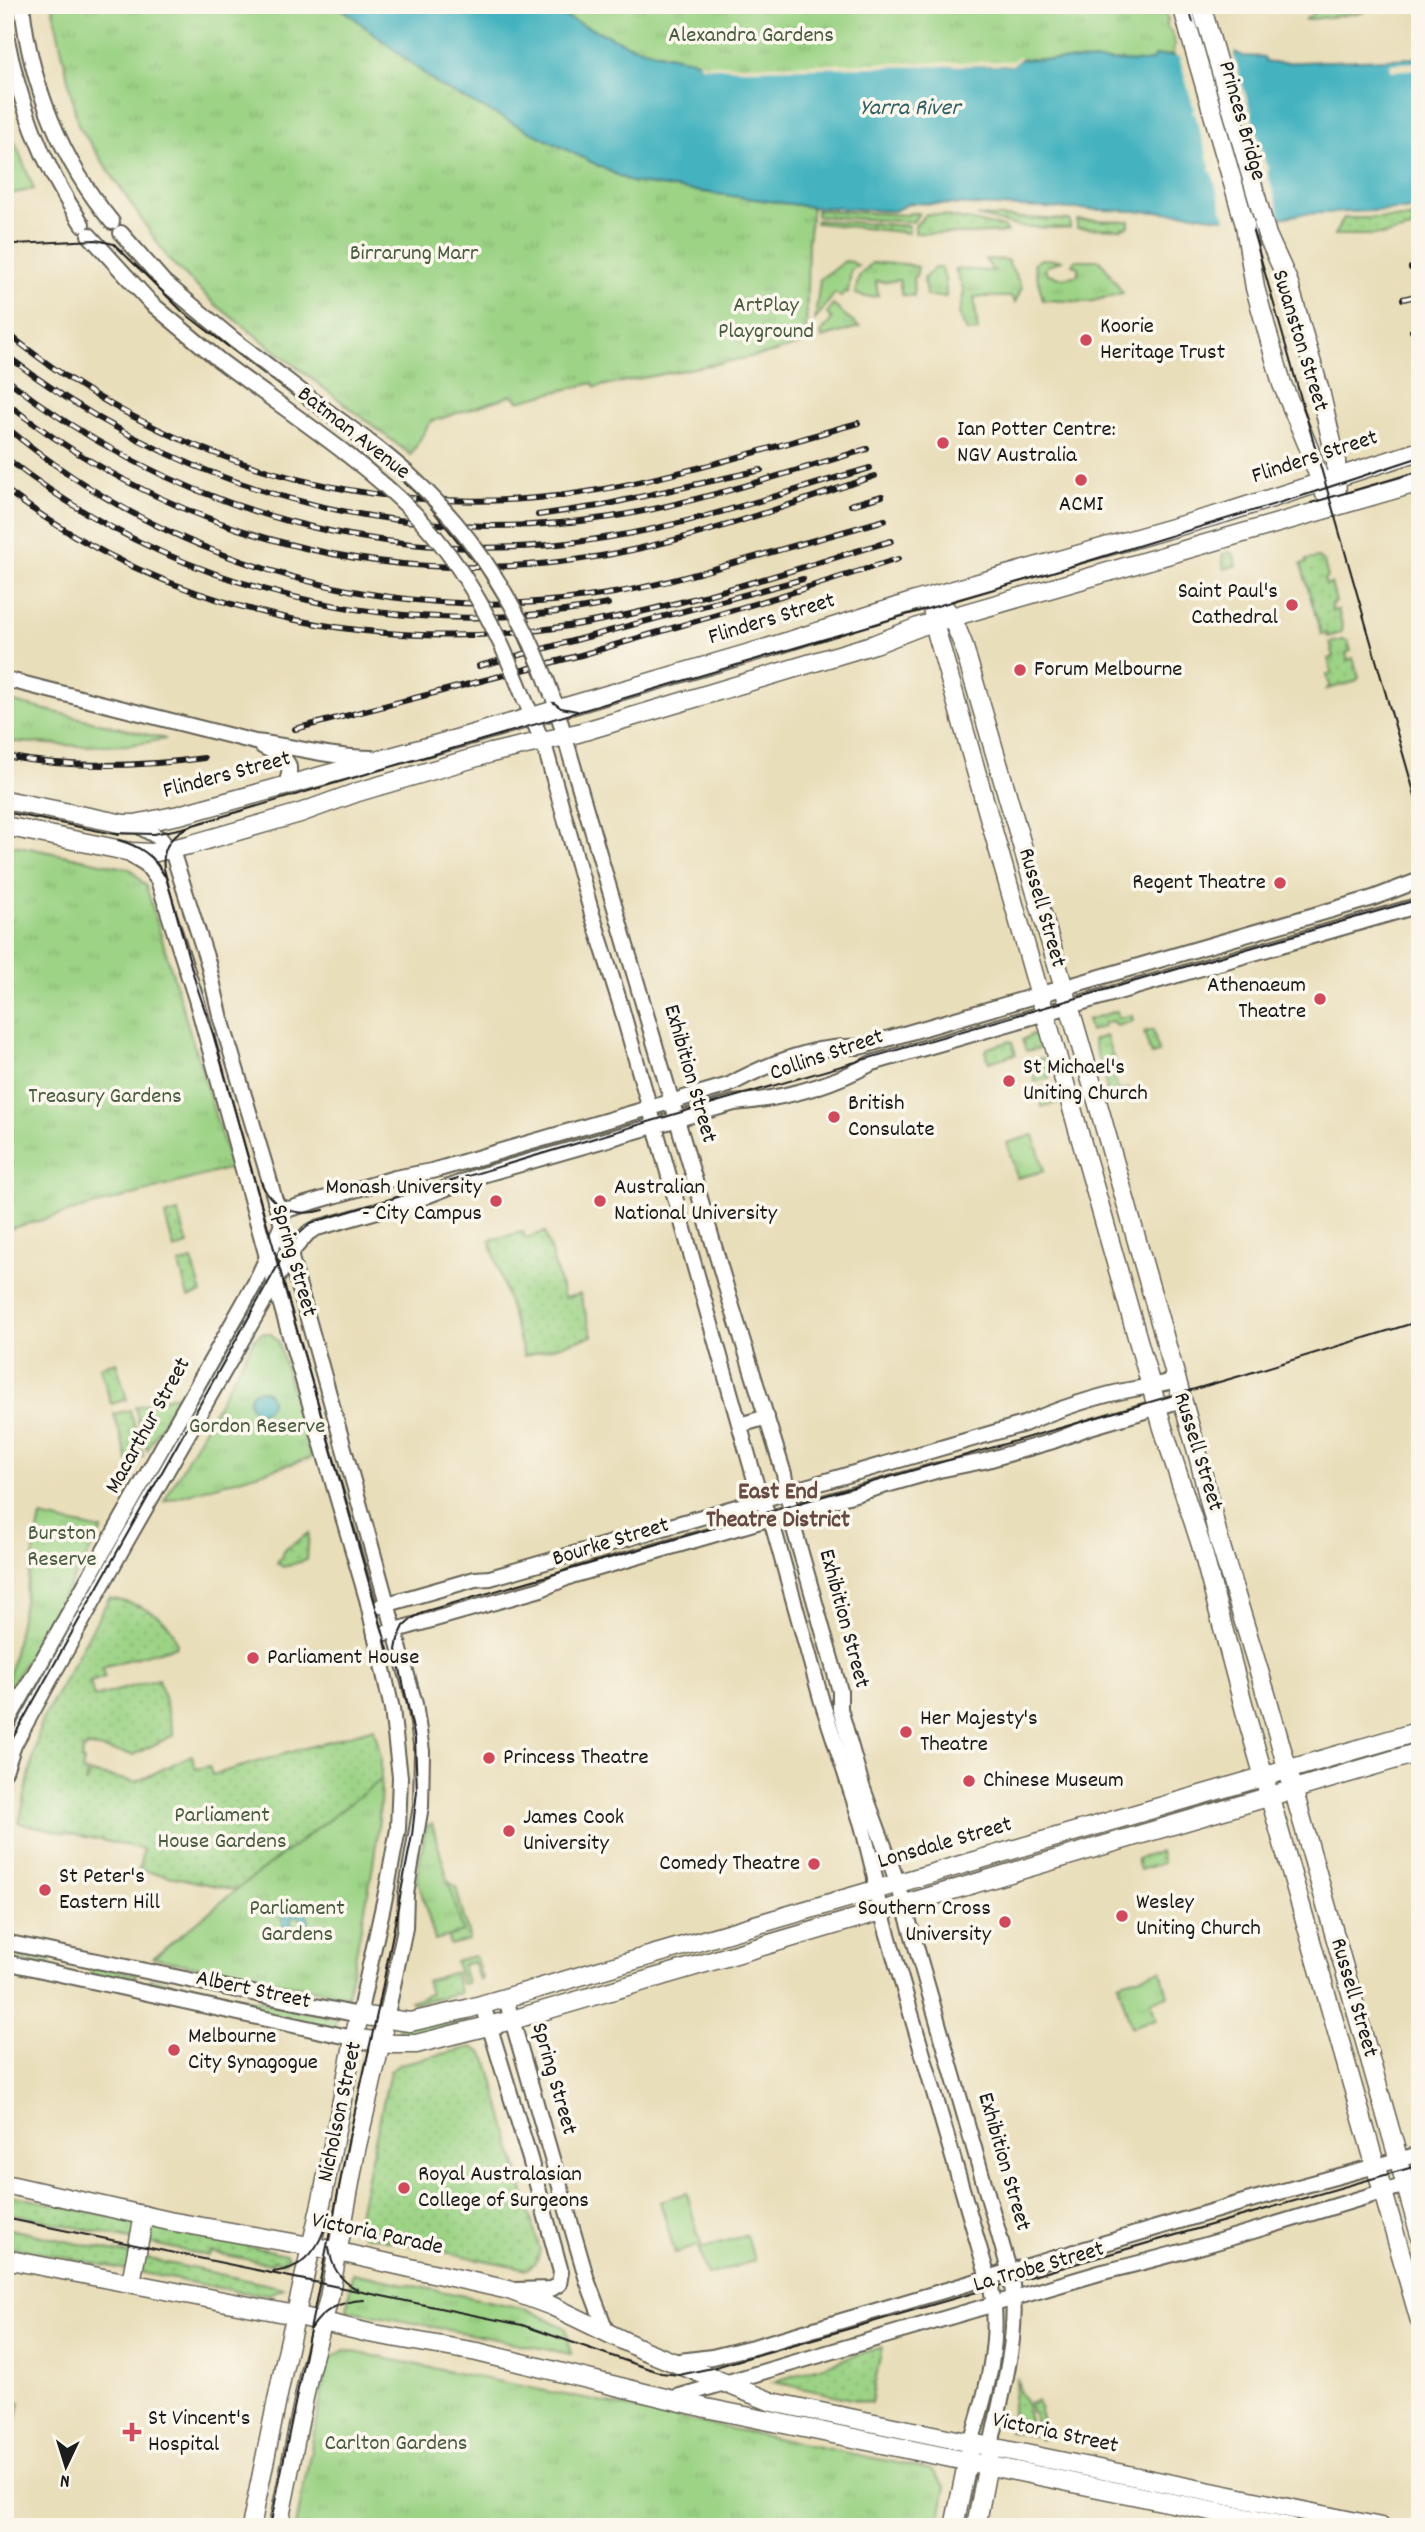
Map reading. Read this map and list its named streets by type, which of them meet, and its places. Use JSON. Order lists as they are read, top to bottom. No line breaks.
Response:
{"streets":{"main road":["Princes Bridge","Swanston Street","Flinders Street","Russell Street","Exhibition Street","Lonsdale Street","Albert Street","Nicholson Street","Victoria Parade","Victoria Street"],"street":["Batman Avenue","Collins Street","Spring Street","Macarthur Street","Bourke Street","La Trobe Street"]},"crossings":[["Princes Bridge","Swanston Street"],["Swanston Street","Flinders Street"],["Batman Avenue","Flinders Street"],["Batman Avenue","Exhibition Street"],["Flinders Street","Russell Street"],["Flinders Street","Exhibition Street"],["Russell Street","Collins Street"],["Russell Street","Bourke Street"],["Russell Street","Lonsdale Street"],["Russell Street","La Trobe Street"],["Collins Street","Exhibition Street"],["Collins Street","Spring Street"],["Collins Street","Macarthur Street"],["Exhibition Street","Bourke Street"],["Exhibition Street","Lonsdale Street"],["Exhibition Street","La Trobe Street"],["Exhibition Street","Victoria Street"],["Spring Street","Macarthur Street"],["Spring Street","Bourke Street"],["Spring Street","Lonsdale Street"],["Spring Street","Albert Street"],["Spring Street","Nicholson Street"],["Spring Street","Victoria Parade"],["Lonsdale Street","Albert Street"],["Albert Street","Nicholson Street"],["Nicholson Street","Victoria Parade"],["Victoria Parade","La Trobe Street"],["Victoria Parade","Victoria Street"],["La Trobe Street","Victoria Street"]],"districts":["East End Theatre District"],"water":["Yarra River"],"parks":["Alexandra Gardens","Birrarung Marr","ArtPlay Playground","Treasury Gardens","Gordon Reserve","Burston Reserve","Parliament House Gardens","Parliament Gardens","Carlton Gardens"],"places":{"other":["Koorie Heritage Trust","Ian Potter Centre: NGV Australia","ACMI","Saint Paul's Cathedral","Forum Melbourne","Regent Theatre","Athenaeum Theatre","St Michael's Uniting Church","British Consulate","Monash University - City Campus","Australian National University","Parliament House","Her Majesty's Theatre","Princess Theatre","Chinese Museum","James Cook University","Comedy Theatre","St Peter's Eastern Hill","Wesley Uniting Church","Southern Cross University","Melbourne City Synagogue","Royal Australasian College of Surgeons"],"health":["St Vincent's Hospital"]},"north":"bottom"}
